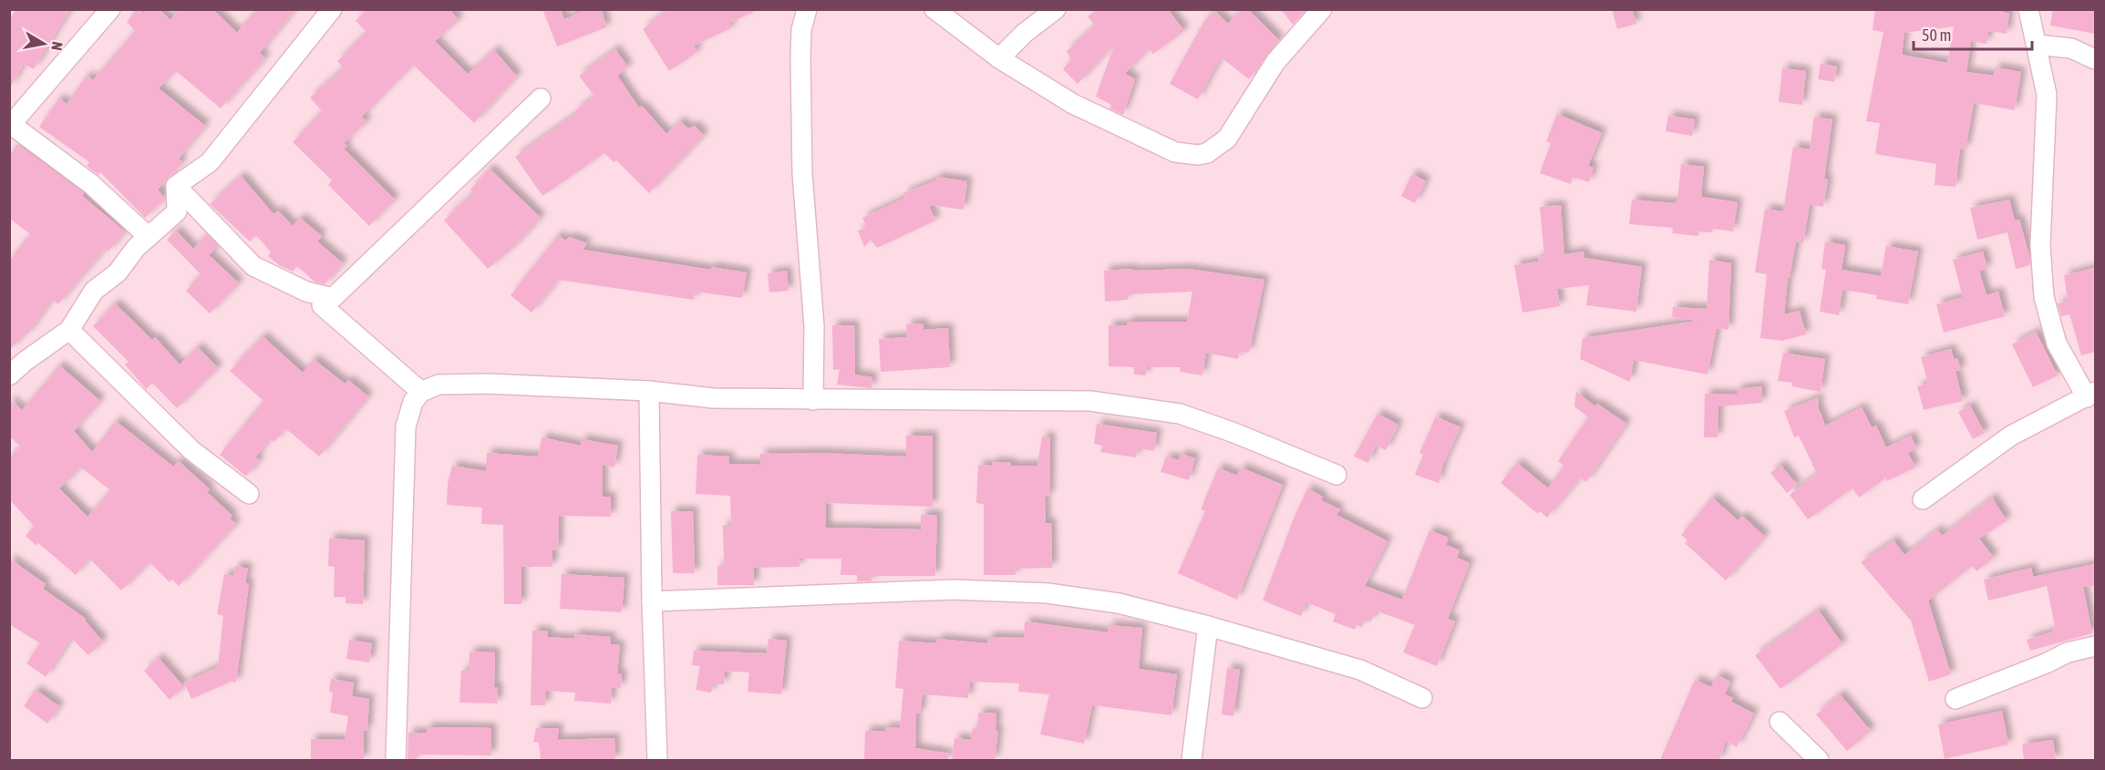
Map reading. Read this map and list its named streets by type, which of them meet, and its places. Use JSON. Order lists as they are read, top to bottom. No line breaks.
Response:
{"scale_bar":"50 m","north":"right"}
